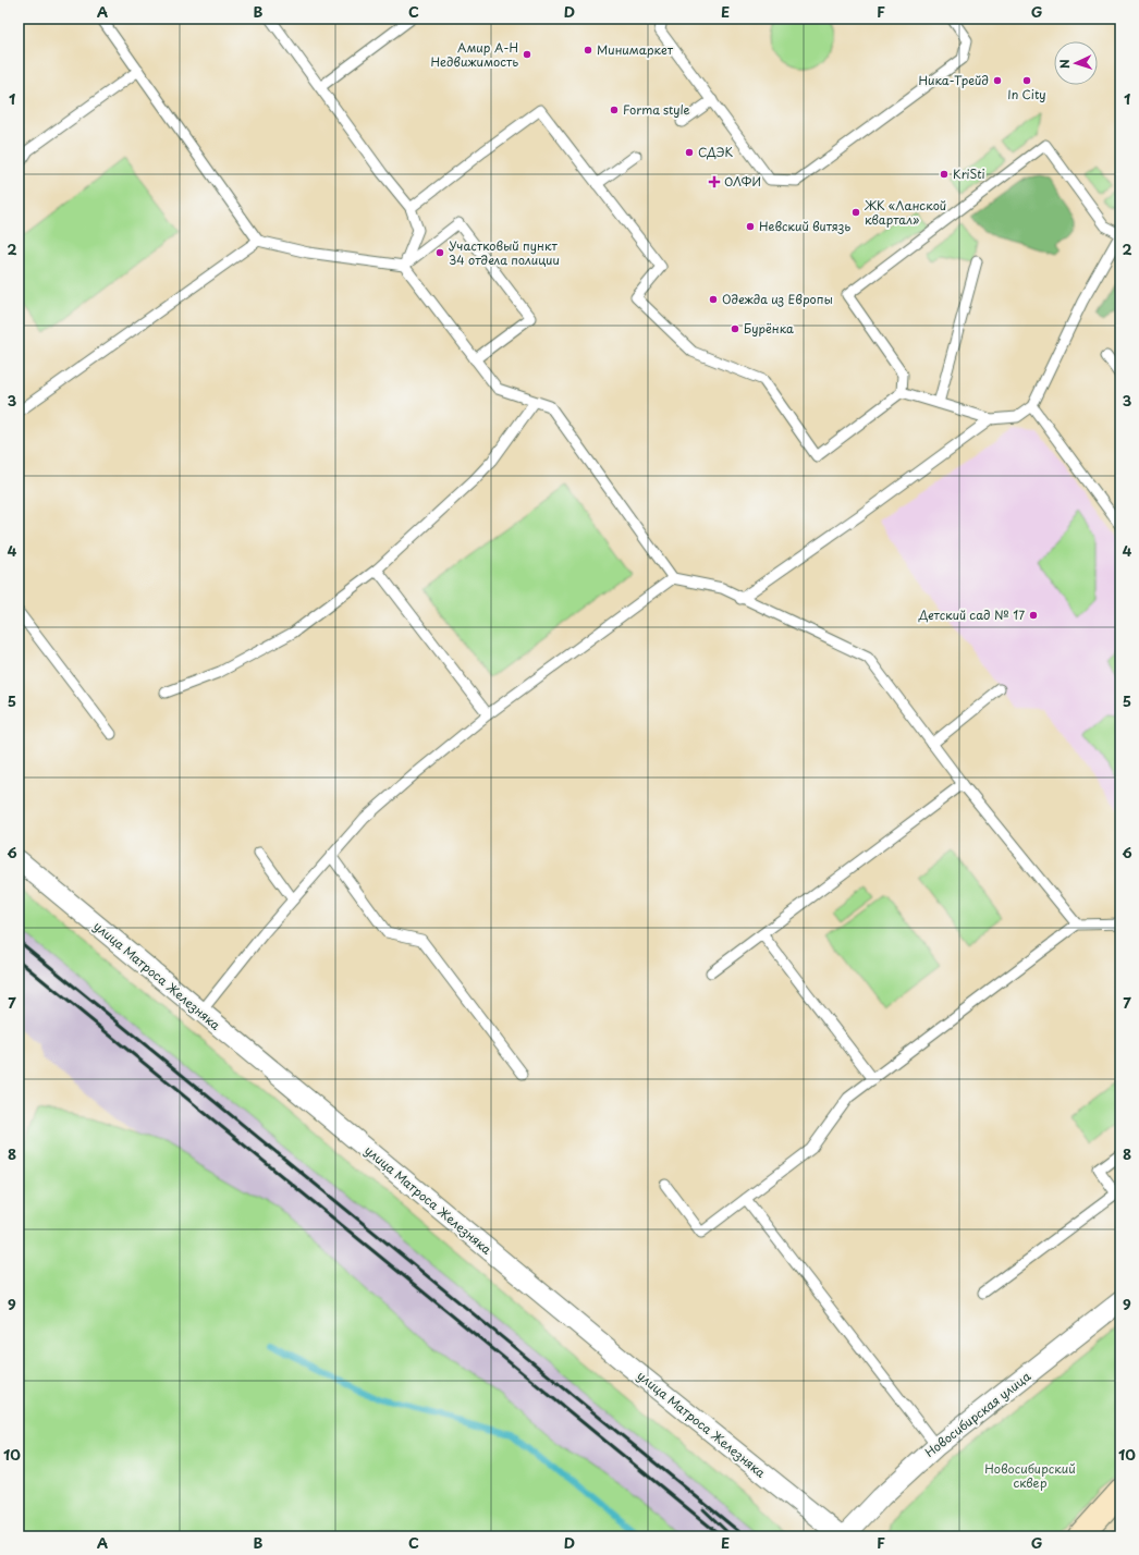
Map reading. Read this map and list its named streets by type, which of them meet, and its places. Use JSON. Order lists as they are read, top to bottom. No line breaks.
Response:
{"streets":{"street":["улица Матроса Железняка","Новосибирская улица"]},"crossings":[["улица Матроса Железняка","Новосибирская улица"]],"parks":["Новосибирский сквер"],"places":{"other":["Минимаркет","Амир А-Н Недвижимость","Ника-Трейд","In City","Forma style","СДЭК","KriSti","ЖК «Ланской квартал»","Невский витязь","Участковый пункт 34 отдела полиции","Одежда из Европы","Бурёнка","Детский сад № 17"],"health":["ОЛФИ"]},"north":"left","grid":{"columns":["A","B","C","D","E","F","G"],"rows":["1","2","3","4","5","6","7","8","9","10"]}}
